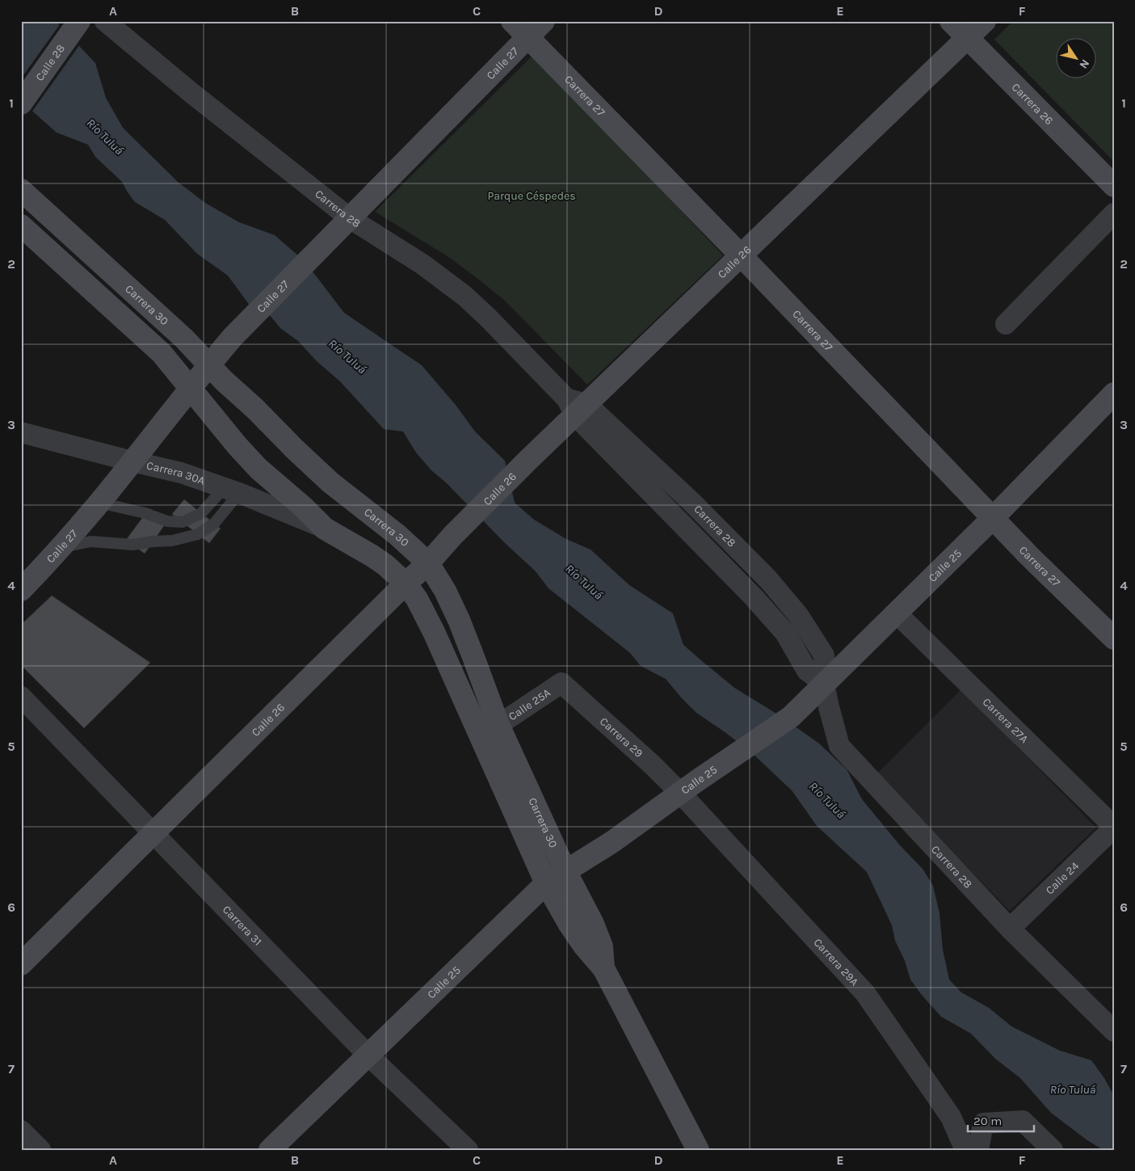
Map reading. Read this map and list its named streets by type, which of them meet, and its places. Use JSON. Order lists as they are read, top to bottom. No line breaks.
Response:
{"streets":{"main road":["Calle 28","Calle 27","Carrera 27","Carrera 26","Calle 26","Carrera 30","Calle 25"],"street":["Carrera 28","Carrera 30A","Calle 25A","Carrera 27A","Carrera 29","Calle 24","Carrera 31","Carrera 29A"]},"crossings":[["Calle 27","Carrera 27"],["Calle 27","Carrera 28"],["Calle 27","Carrera 30"],["Calle 27","Carrera 30A"],["Carrera 27","Calle 26"],["Carrera 27","Calle 25"],["Carrera 26","Calle 26"],["Carrera 28","Calle 26"],["Carrera 28","Calle 25"],["Carrera 28","Calle 24"],["Calle 26","Carrera 30"],["Calle 26","Carrera 31"],["Carrera 30","Carrera 30A"],["Carrera 30","Calle 25"],["Carrera 30","Calle 25A"],["Calle 25","Carrera 27A"],["Calle 25","Carrera 29"],["Calle 25","Carrera 31"],["Calle 25","Carrera 29A"],["Calle 25A","Carrera 29"],["Carrera 27A","Calle 24"],["Carrera 29","Carrera 29A"]],"water":["Río Tuluá"],"parks":["Parque Céspedes"],"scale_bar":"20 m","north":"bottom right","grid":{"columns":["A","B","C","D","E","F"],"rows":["1","2","3","4","5","6","7"]}}
